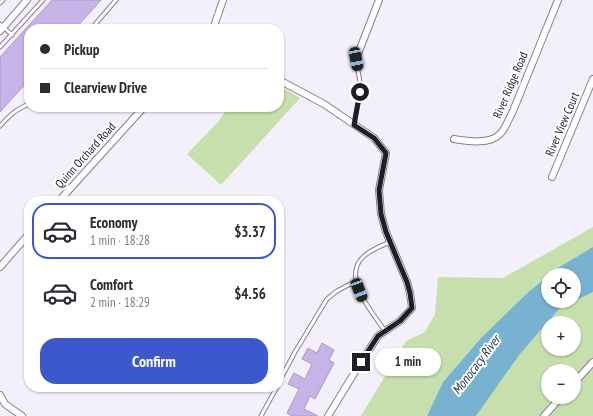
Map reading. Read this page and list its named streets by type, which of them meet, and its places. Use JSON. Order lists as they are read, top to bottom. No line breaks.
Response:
{"streets":{"street":["River Ridge Road","River View Court","Quinn Orchard Road"]},"water":["Monocacy River"],"page":{"banner":["Pickup","Clearview Drive"],"list":[{"name":"Economy","note":"1 min · 18:28","value":"$3.37"},{"name":"Comfort","note":"2 min · 18:29","value":"$4.56"}],"map_buttons":["+","−"],"buttons":"Confirm","bubble":"1 min"}}
